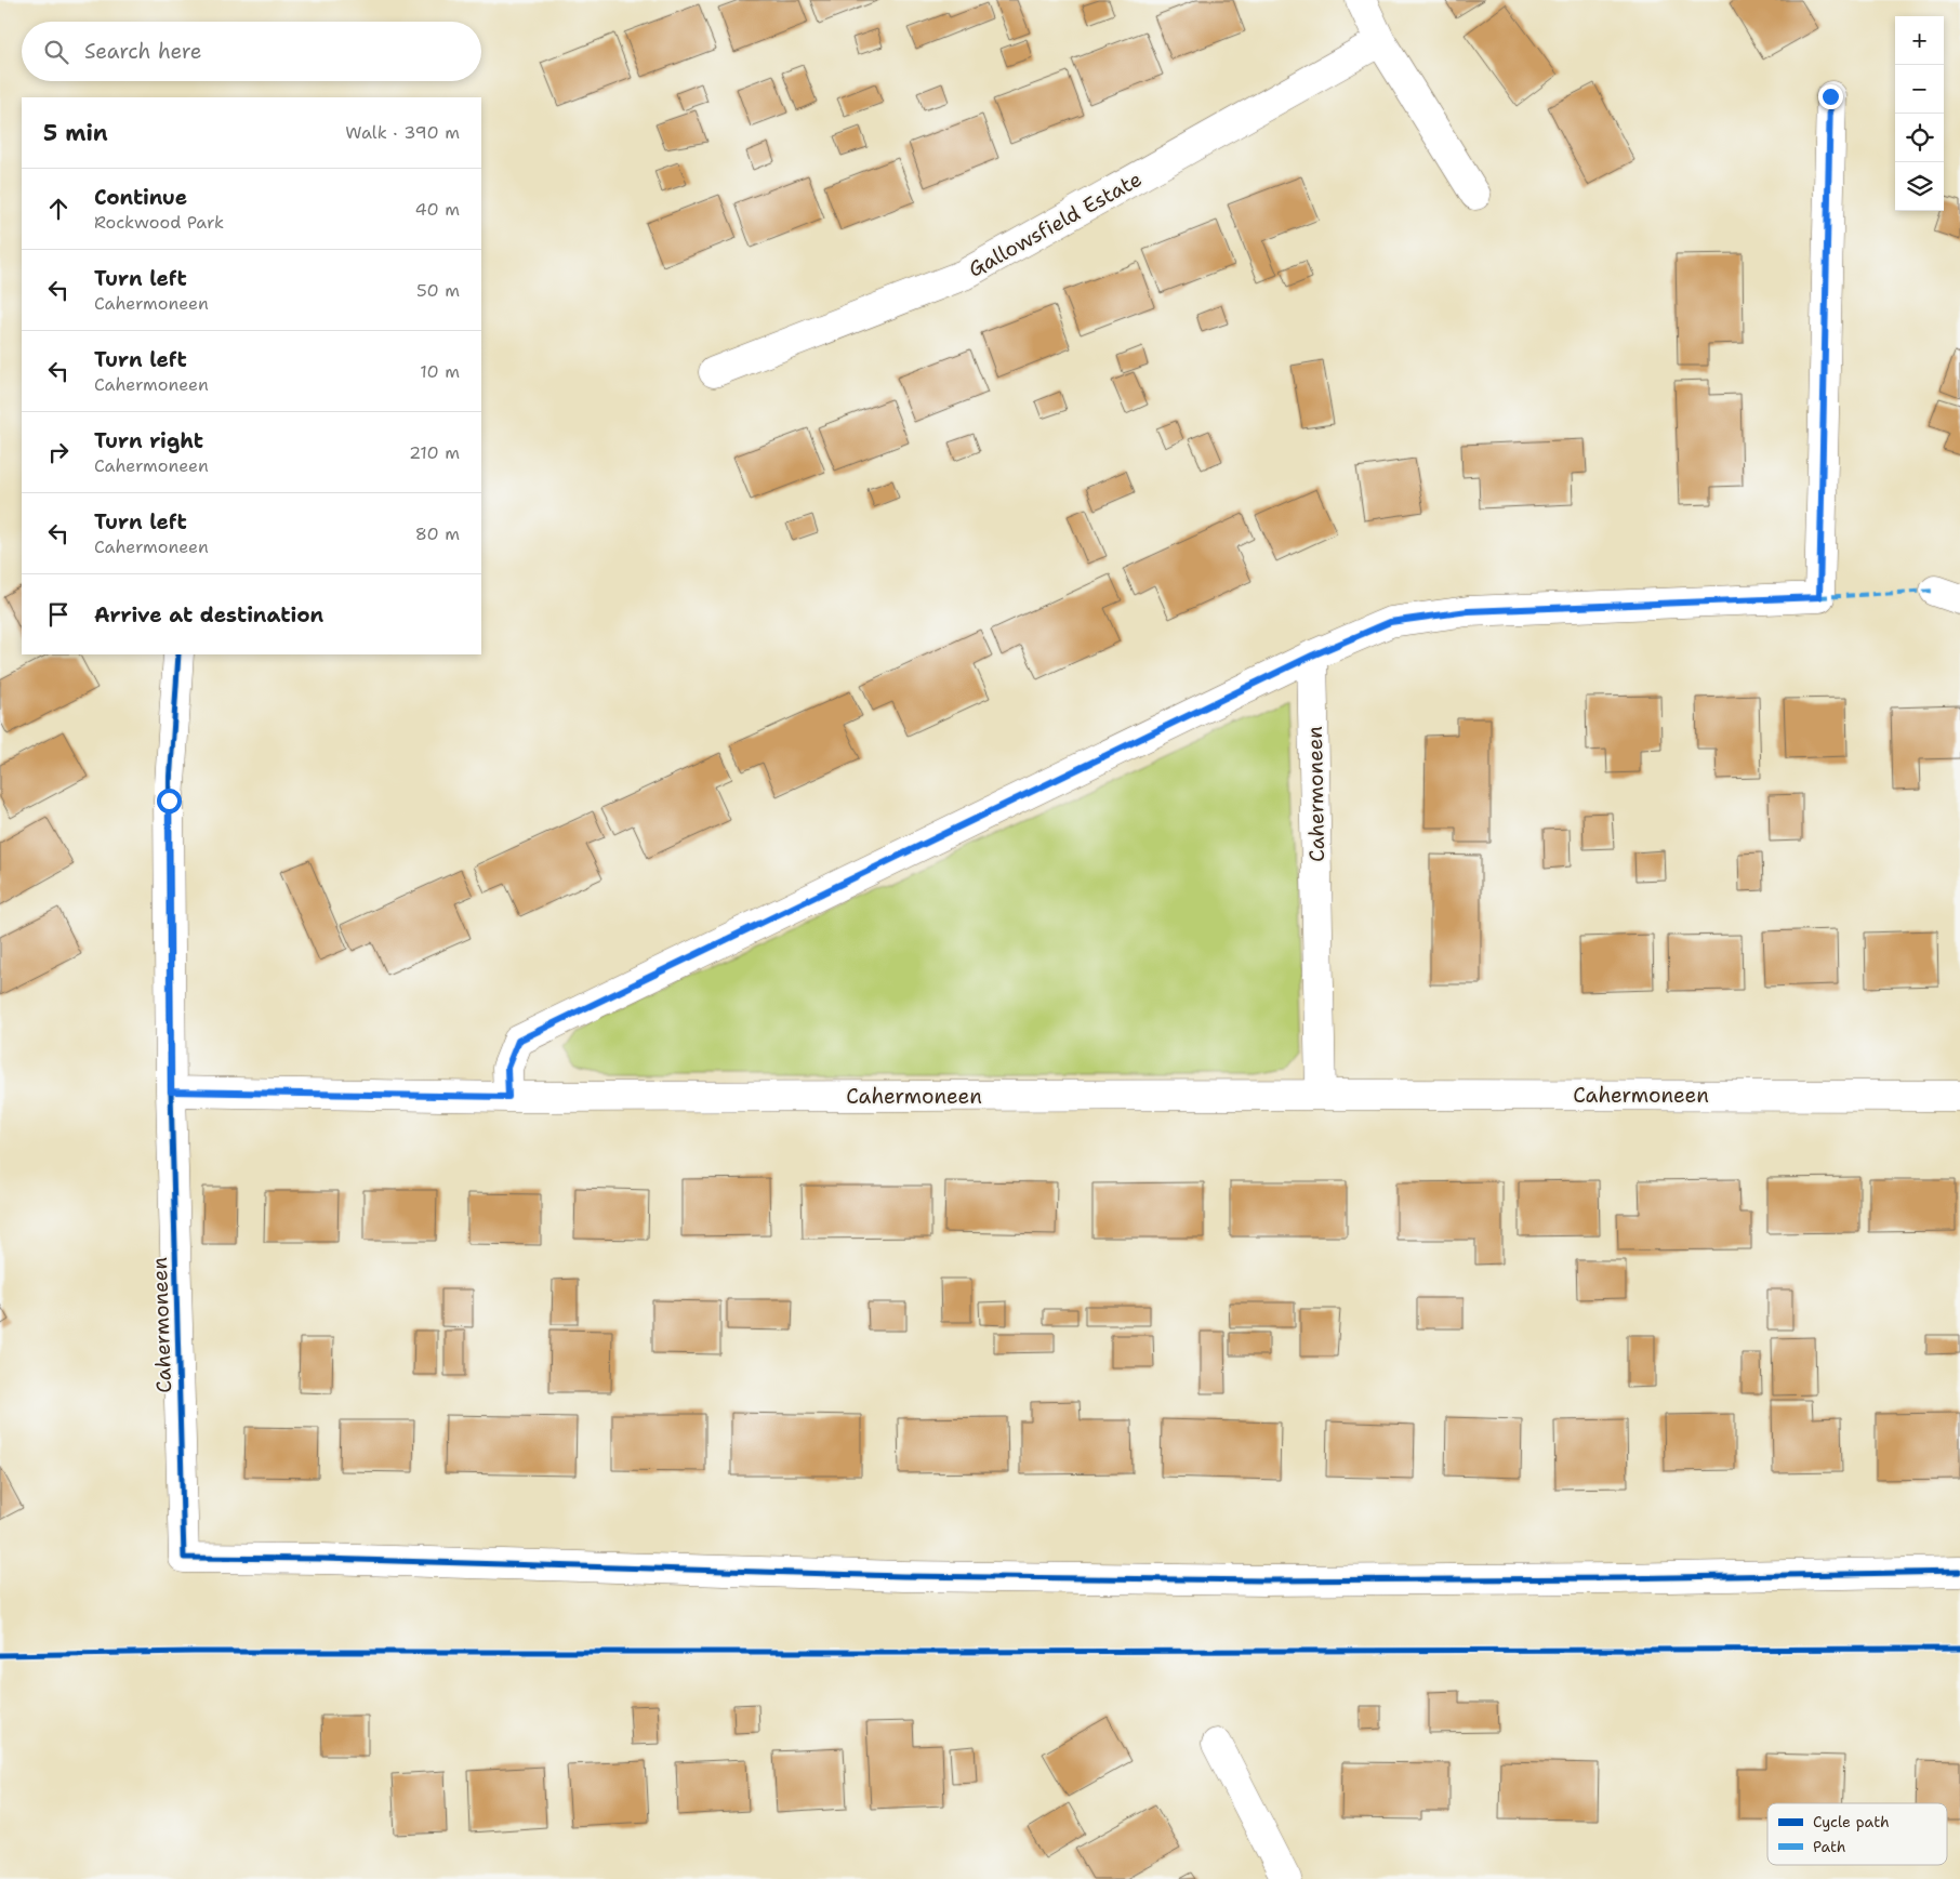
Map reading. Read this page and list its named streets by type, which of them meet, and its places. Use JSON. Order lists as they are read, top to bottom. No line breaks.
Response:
{"streets":{"street":["Gallowsfield Estate","Cahermoneen"]},"legend":["Cycle path","Path"],"page":{"map_buttons":["+","−"],"search":"Search here","heading":["5 min","Walk · 390 m"],"list":[["Continue","Rockwood Park","40 m"],["Turn left","Cahermoneen","50 m"],["Turn left","Cahermoneen","10 m"],["Turn right","Cahermoneen","210 m"],["Turn left","Cahermoneen","80 m"],"Arrive at destination"]}}
